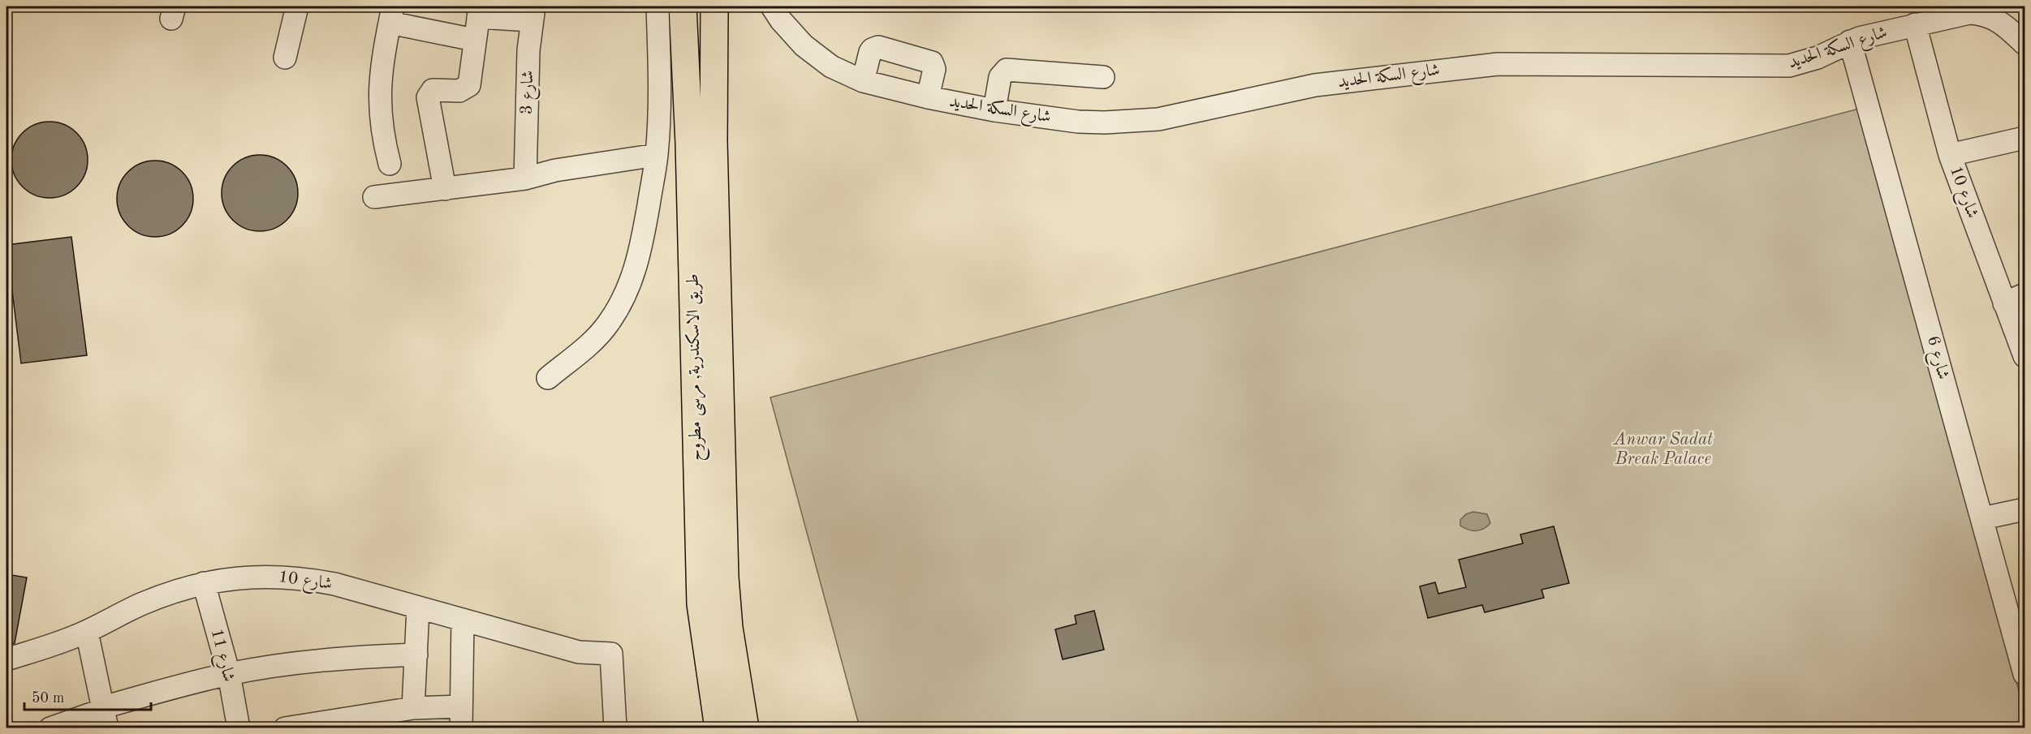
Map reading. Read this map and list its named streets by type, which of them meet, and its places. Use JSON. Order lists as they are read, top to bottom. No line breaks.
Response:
{"streets":{"main road":["طريق الاسكندرية, مرسى مطروح"],"street":["شارع السكة الحديد","شارع 3","شارع 10","شارع 6","شارع 11"]},"crossings":[["شارع السكة الحديد","شارع 10"],["شارع السكة الحديد","شارع 6"],["شارع 10","شارع 11"]],"parks":["Anwar Sadat Break Palace"],"scale_bar":"50 m"}
